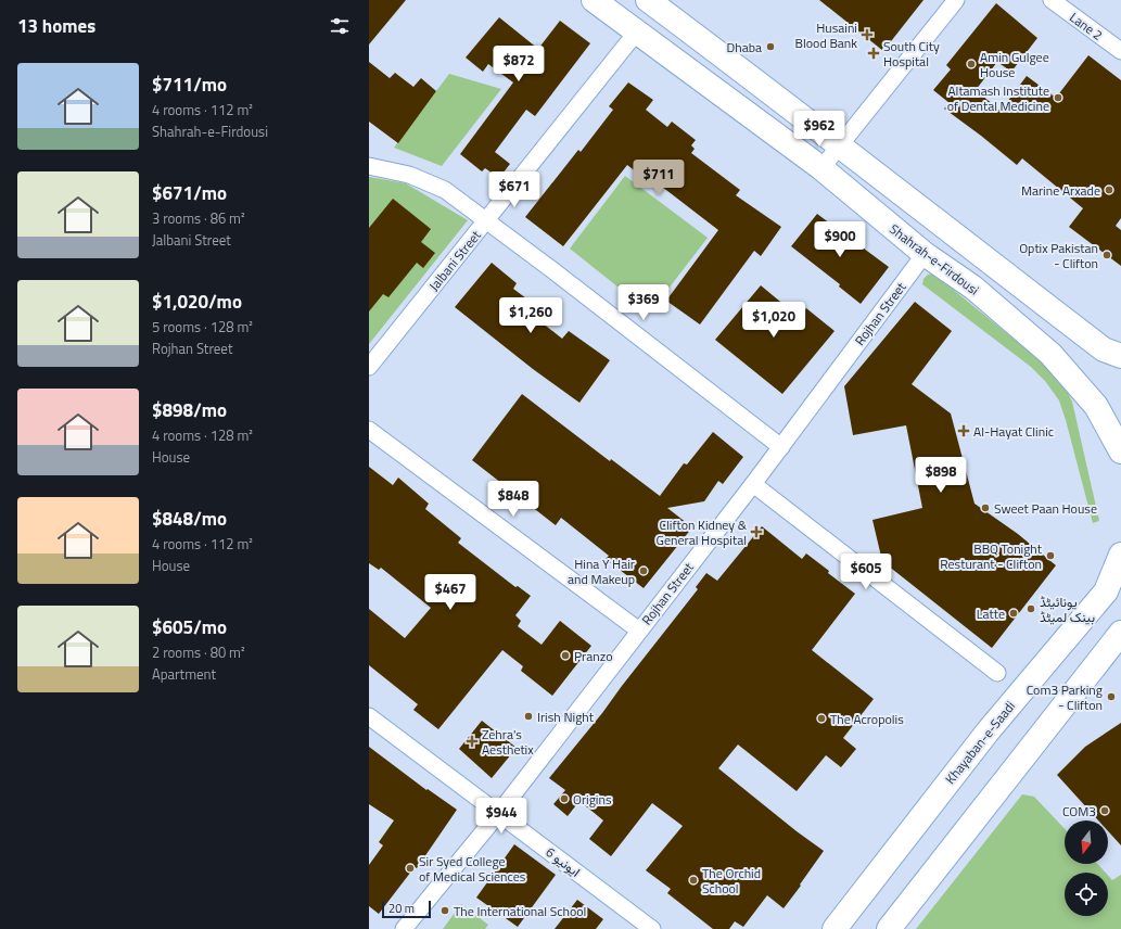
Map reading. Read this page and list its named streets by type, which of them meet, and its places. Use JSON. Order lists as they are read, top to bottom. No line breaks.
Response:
{"streets":{"main road":["Shahrah-e-Firdousi","Khayaban-e-Saadi"],"street":["Lane 2","Jalbani Street","Rojhan Street","ایونیو 6"]},"crossings":[["Shahrah-e-Firdousi","Jalbani Street"],["Shahrah-e-Firdousi","Rojhan Street"],["Rojhan Street","ایونیو 6"]],"places":{"health":["Husaini Blood Bank","South City Hospital","Al-Hayat Clinic","Clifton Kidney & General Hospital","Zehra's Aesthetix"],"other":["Dhaba","Amin Gulgee House","Altamash Institute of Dental Medicine","Marine Arxade","Optix Pakistan - Clifton","Sweet Paan House","BBQ Tonight Resturant - Clifton","Hina Y Hair and Makeup","یونائیٹڈ بینک لمیٹڈ","Latte","Pranzo","Com3 Parking - Clifton","Irish Night","The Acropolis","Origins","COM3","Sir Syed College of Medical Sciences","The Orchid School","The International School"]},"scale_bar":"20 m","north":"bottom","page":{"heading":"13 homes","price":["$872","$962","$711","$671","$900","$369","$1,260","$1,020","$898","$848","$605","$467","$944"],"list":[{"name":"$711/mo","note":"4 rooms · 112 m² · Shahrah-e-Firdousi"},{"name":"$671/mo","note":"3 rooms · 86 m² · Jalbani Street"},{"name":"$1,020/mo","note":"5 rooms · 128 m² · Rojhan Street"},{"name":"$898/mo","note":"4 rooms · 128 m² · House"},{"name":"$848/mo","note":"4 rooms · 112 m² · House"},{"name":"$605/mo","note":"2 rooms · 80 m² · Apartment"}],"scale":"20 m"}}
